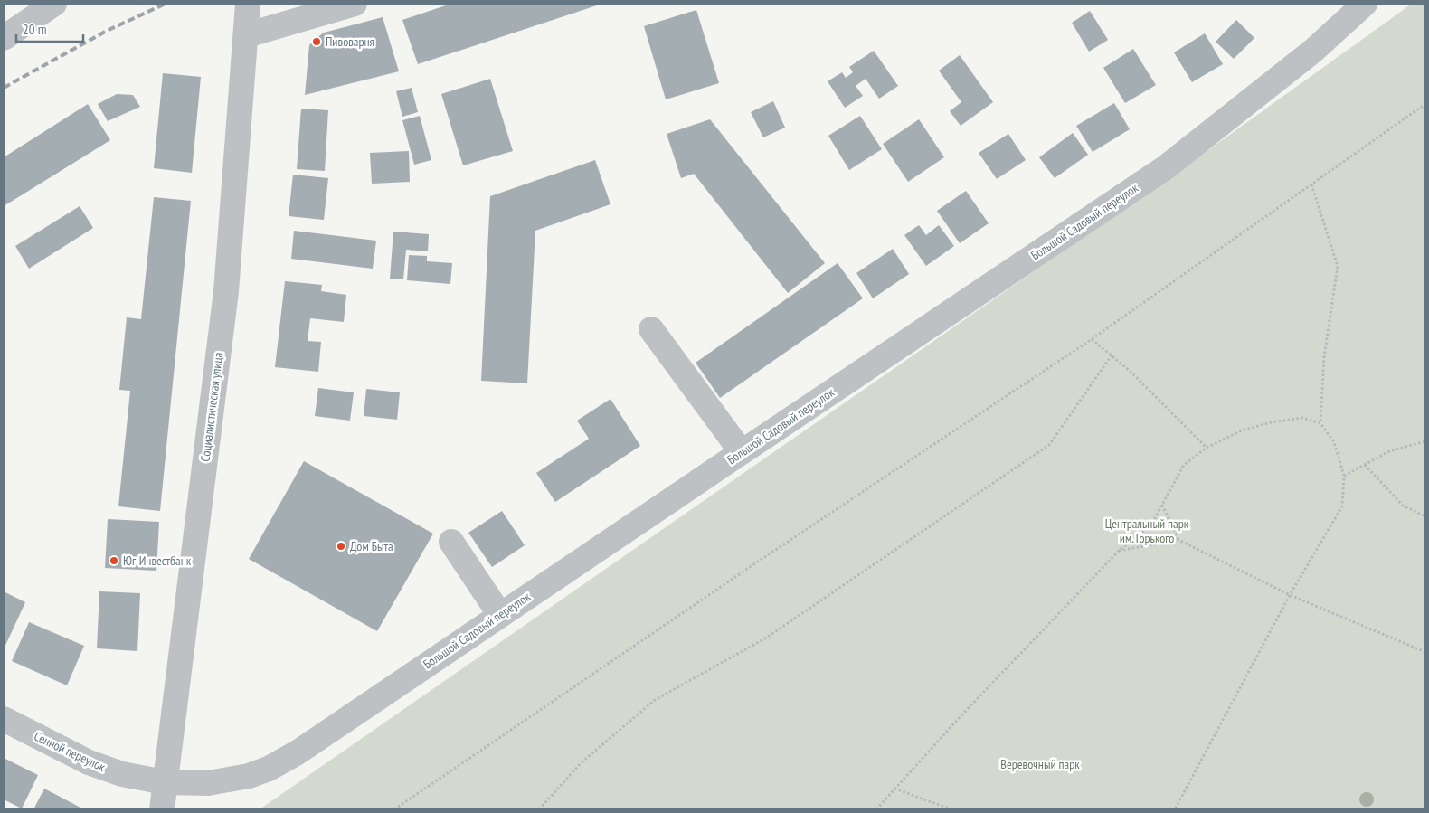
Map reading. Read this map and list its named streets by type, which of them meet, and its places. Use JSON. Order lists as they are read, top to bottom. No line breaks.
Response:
{"streets":{"street":["Большой Садовый переулок","Социалистическая улица","Сенной переулок"]},"crossings":[["Большой Садовый переулок","Социалистическая улица"],["Большой Садовый переулок","Сенной переулок"],["Социалистическая улица","Сенной переулок"]],"parks":["Центральный парк им. Горького","Веревочный парк"],"places":["Пивоварня","Дом Быта","Юг-Инвестбанк"],"scale_bar":"20 m"}
